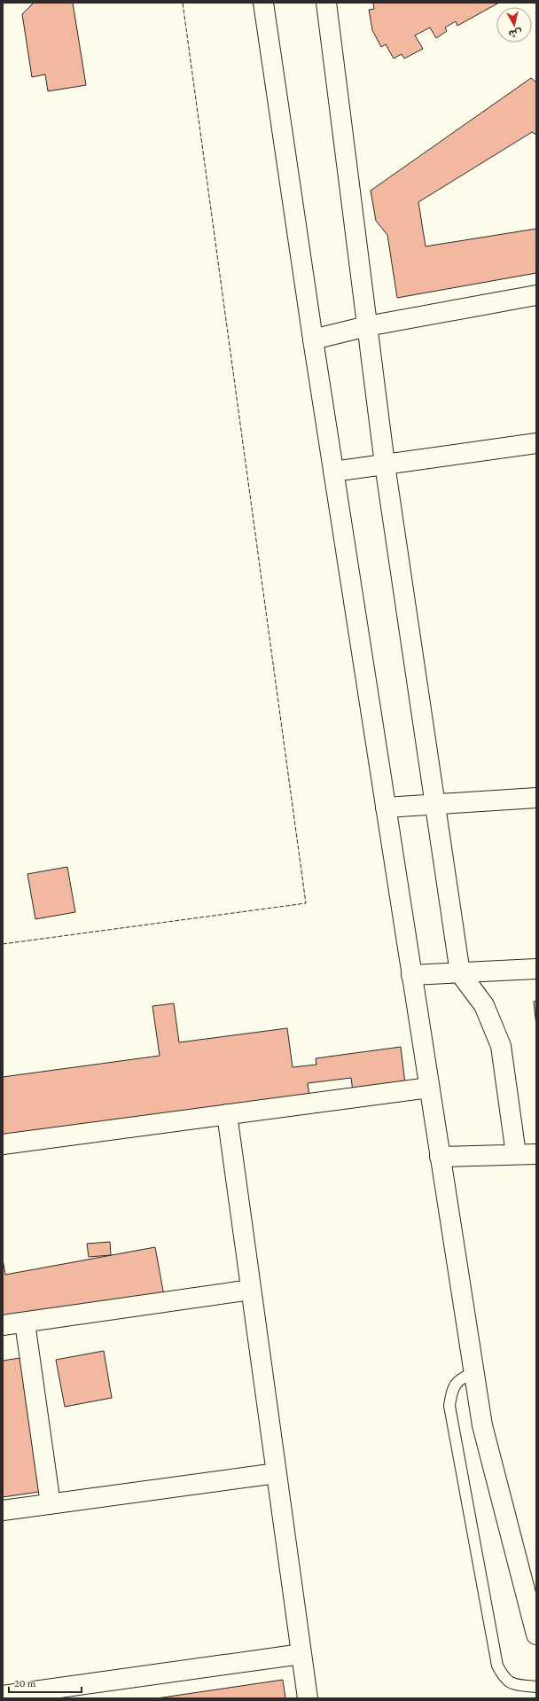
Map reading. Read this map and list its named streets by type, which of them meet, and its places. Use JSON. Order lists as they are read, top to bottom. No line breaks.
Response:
{"scale_bar":"20 m","north":"bottom"}
